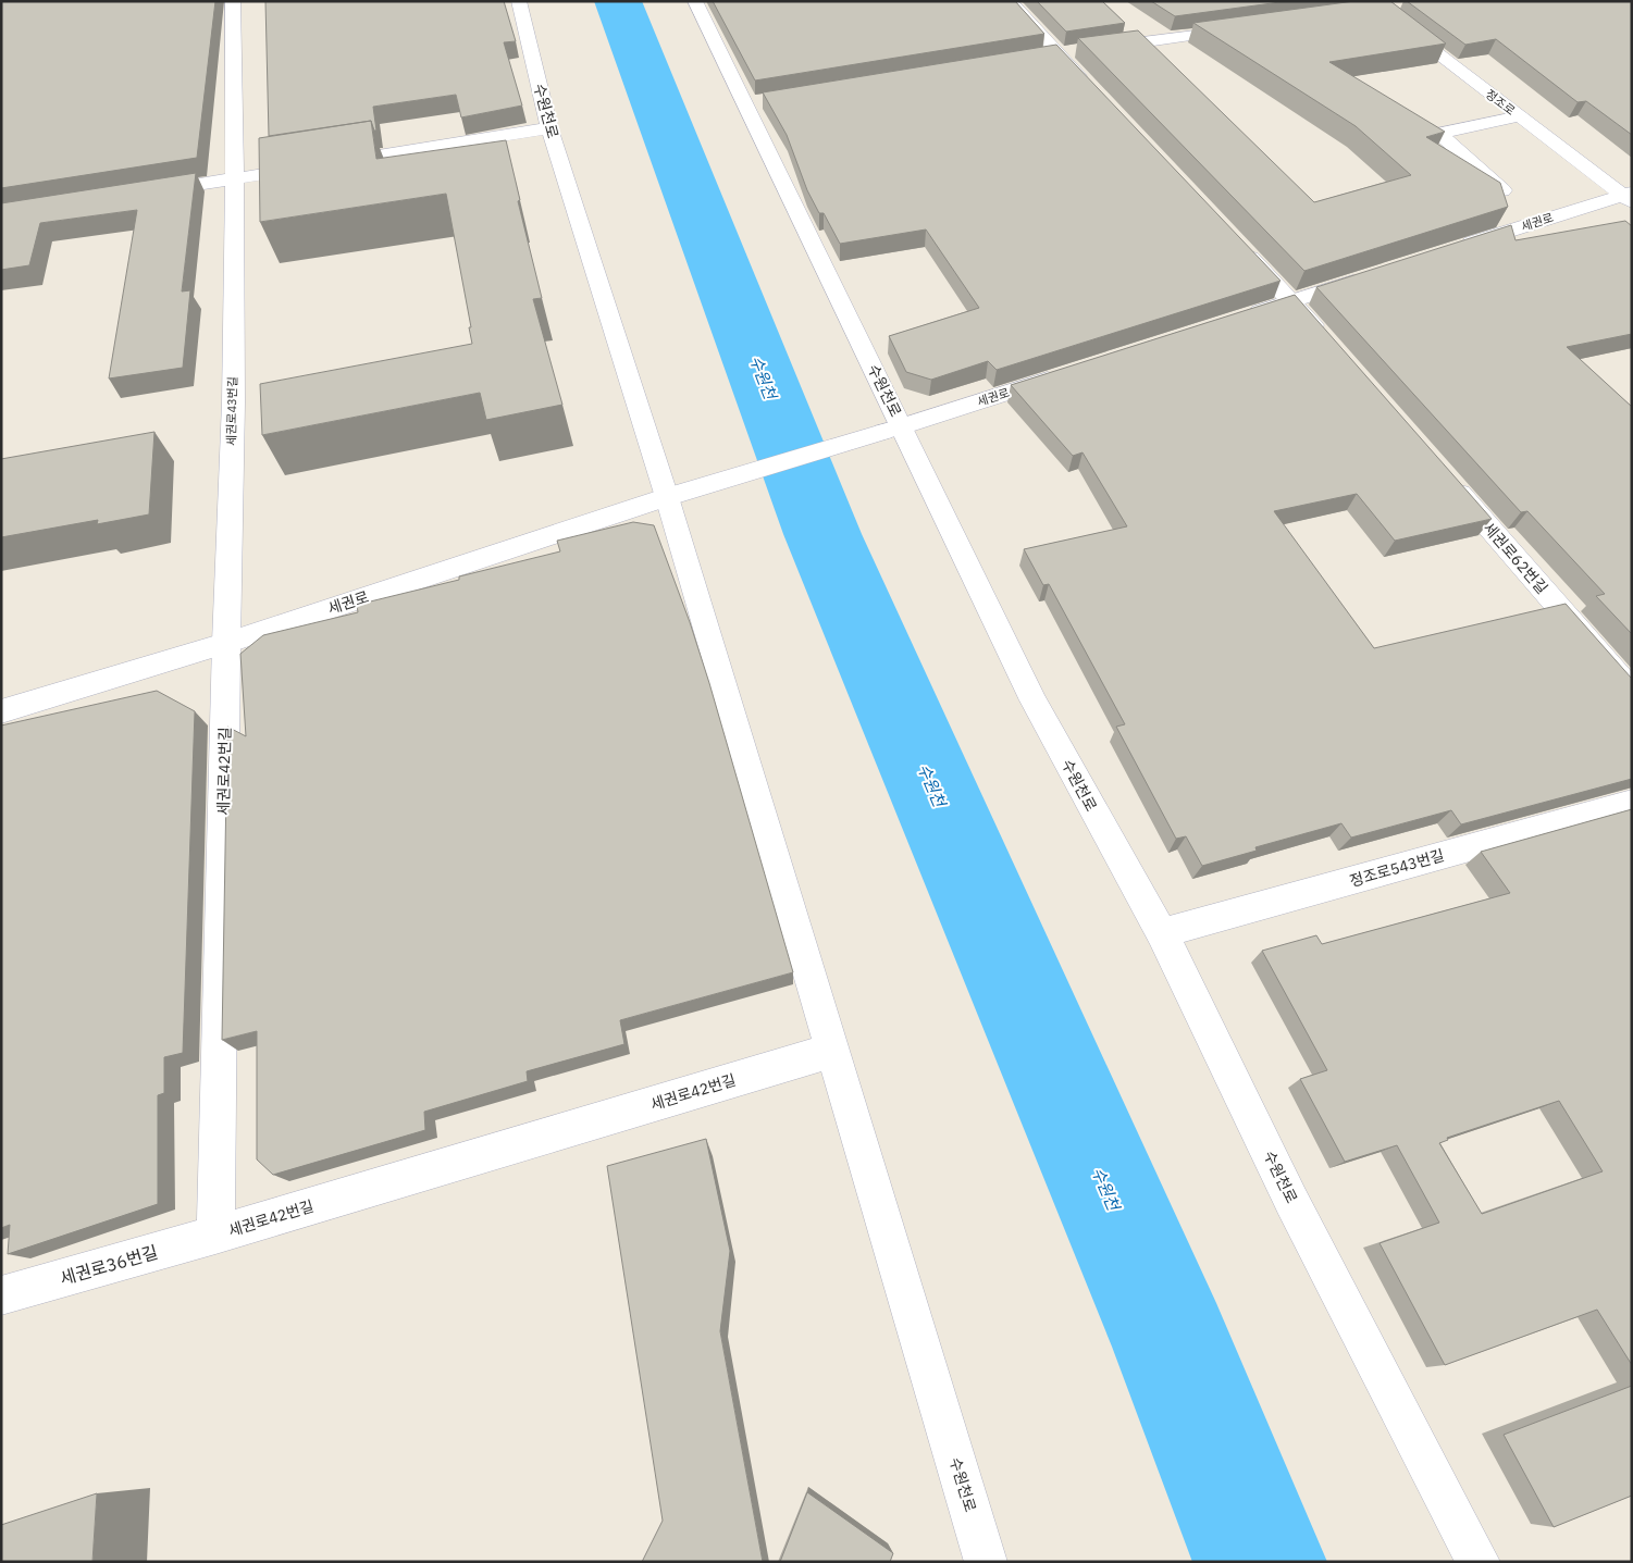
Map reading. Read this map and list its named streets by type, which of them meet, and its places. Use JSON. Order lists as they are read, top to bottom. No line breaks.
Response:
{"streets":{"street":["정조로","수원천로","세권로","세권로43번길","세권로62번길","세권로42번길","정조로543번길","세권로36번길"]},"crossings":[["정조로","세권로"],["수원천로","세권로"],["수원천로","세권로42번길"],["수원천로","정조로543번길"],["세권로","세권로43번길"],["세권로","세권로42번길"],["세권로43번길","세권로42번길"],["세권로42번길","세권로36번길"]],"water":["수원천"]}
